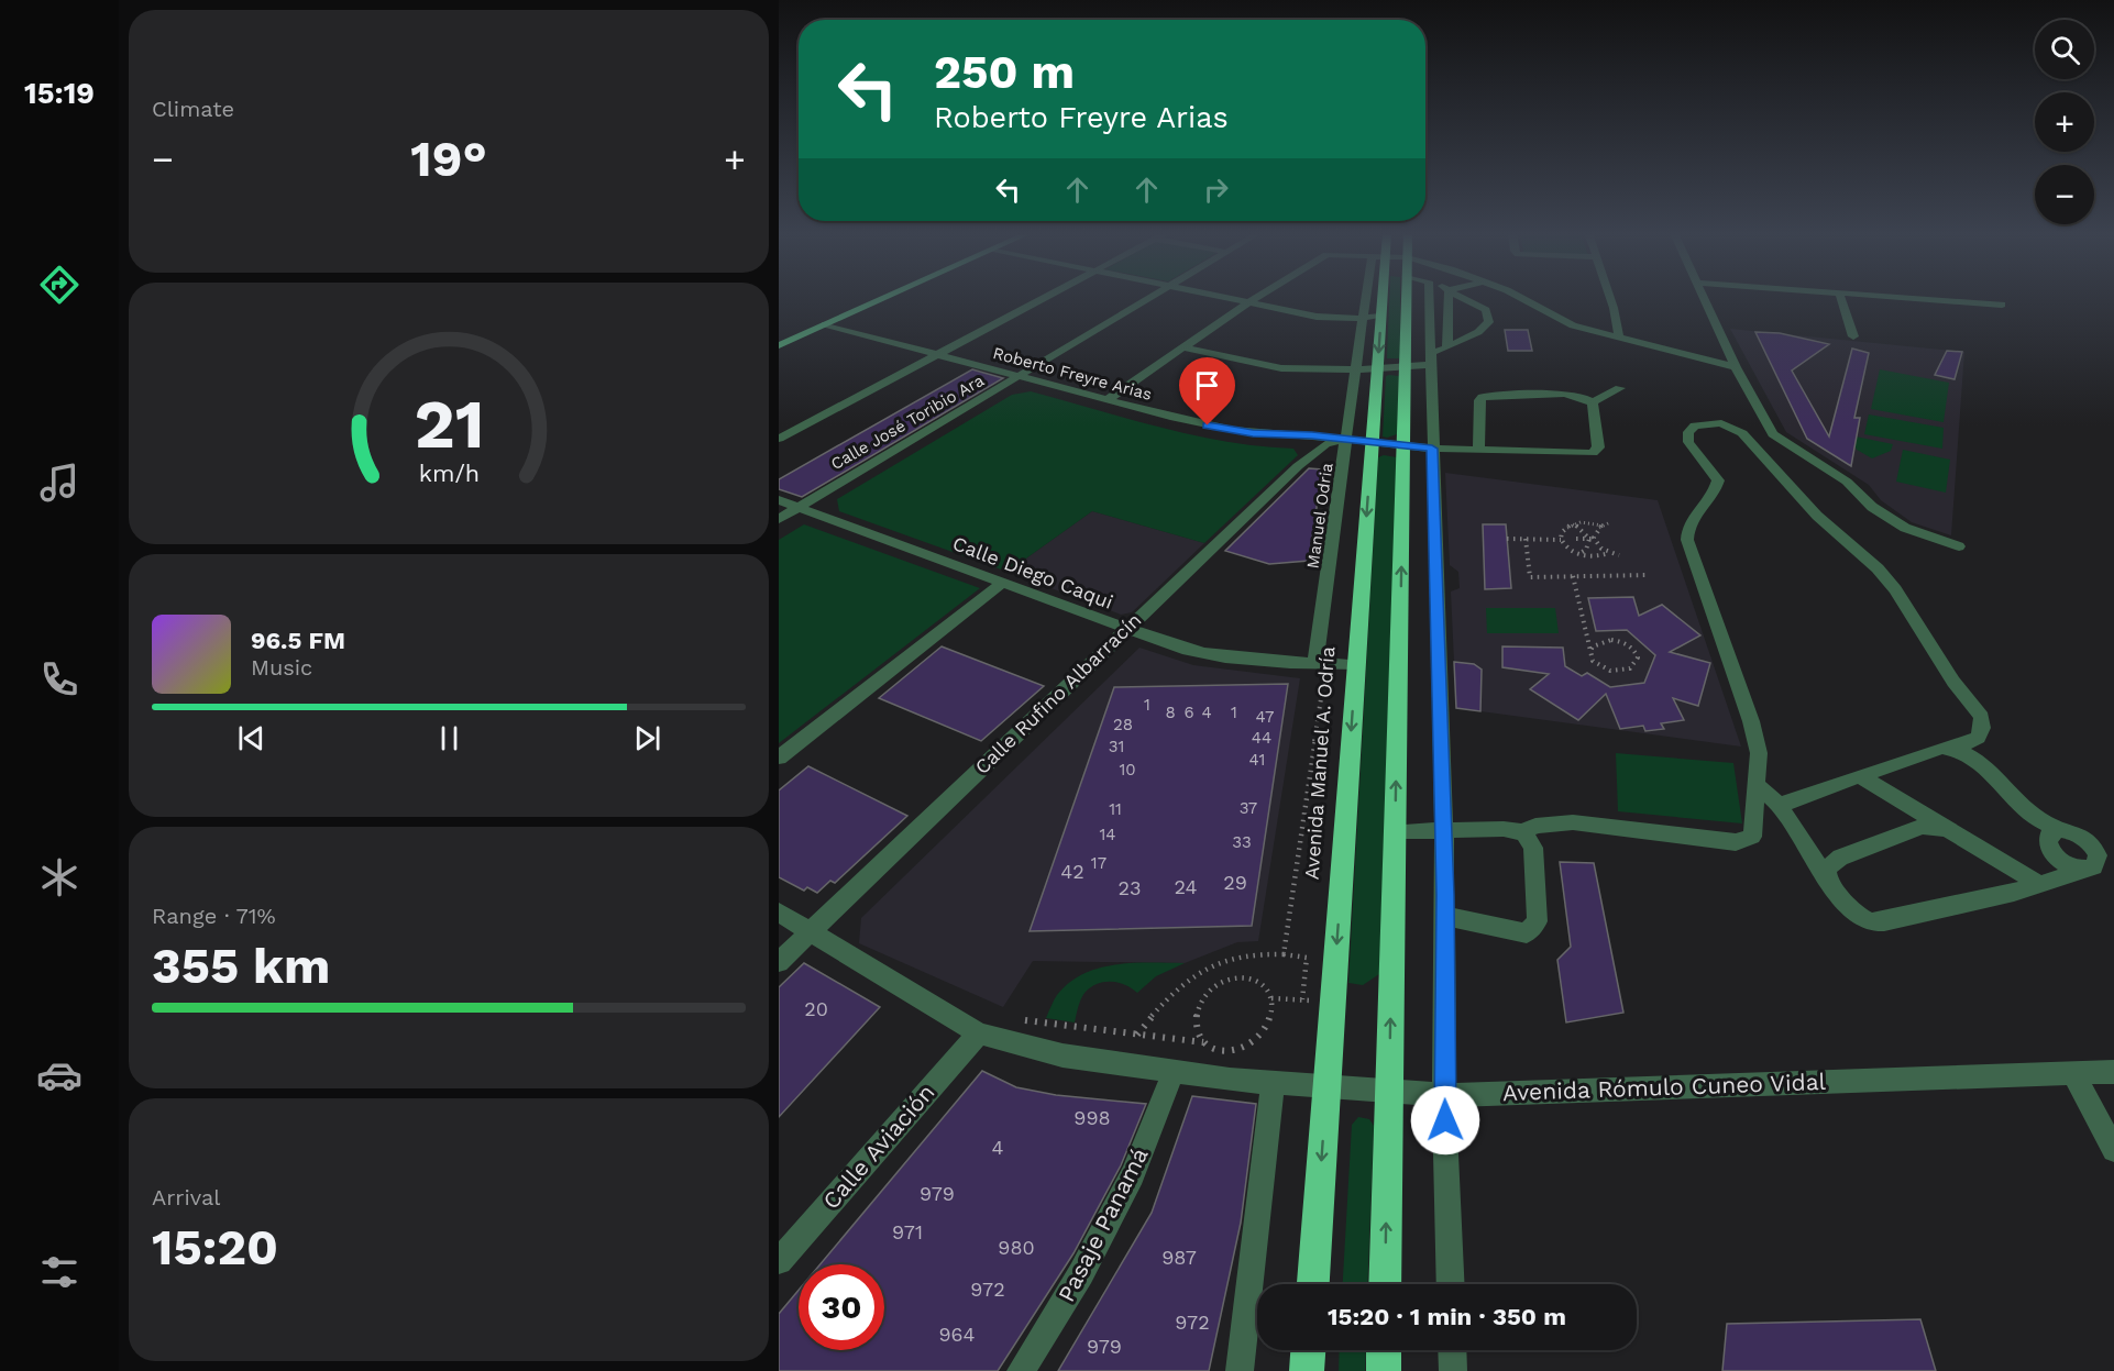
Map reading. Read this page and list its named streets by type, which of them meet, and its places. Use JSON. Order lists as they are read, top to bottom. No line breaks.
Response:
{"streets":{"highway":["Avenida Manuel A. Odría"],"street":["Roberto Freyre Arias","Calle José Toribio Ara","Manuel Odria","Calle Diego Caqui","Calle Rufino Albarracín","Avenida Rómulo Cuneo Vidal","Calle Aviación","Pasaje Panamá"]},"crossings":[["Roberto Freyre Arias","Calle José Toribio Ara"],["Roberto Freyre Arias","Manuel Odria"],["Roberto Freyre Arias","Calle Rufino Albarracín"],["Roberto Freyre Arias","Avenida Manuel A. Odría"],["Calle José Toribio Ara","Calle Diego Caqui"],["Manuel Odria","Calle Diego Caqui"],["Manuel Odria","Calle Rufino Albarracín"],["Calle Diego Caqui","Calle Rufino Albarracín"],["Calle Diego Caqui","Avenida Manuel A. Odría"],["Calle Rufino Albarracín","Avenida Rómulo Cuneo Vidal"],["Avenida Manuel A. Odría","Avenida Rómulo Cuneo Vidal"],["Avenida Rómulo Cuneo Vidal","Calle Aviación"],["Avenida Rómulo Cuneo Vidal","Pasaje Panamá"]],"house_numbers":["1","8","6","4","1","47","28","44","31","41","10","37","11","14","33","17","42","29","24","23","20","998","4","979","971","980","987","972","972","964","979"],"page":{"tabs":"15:19","tile":["Climate",["Range · 71%","355 km"],["Arrival","15:20"]],"map_buttons":["+","−"],"turn":["250 m","Roberto Freyre Arias"],"heat":["−","19°","+"],"song":["96.5 FM","Music"],"limit":"30","trip":"15:20 · 1 min · 350 m","gauge":["21","km/h"]}}
